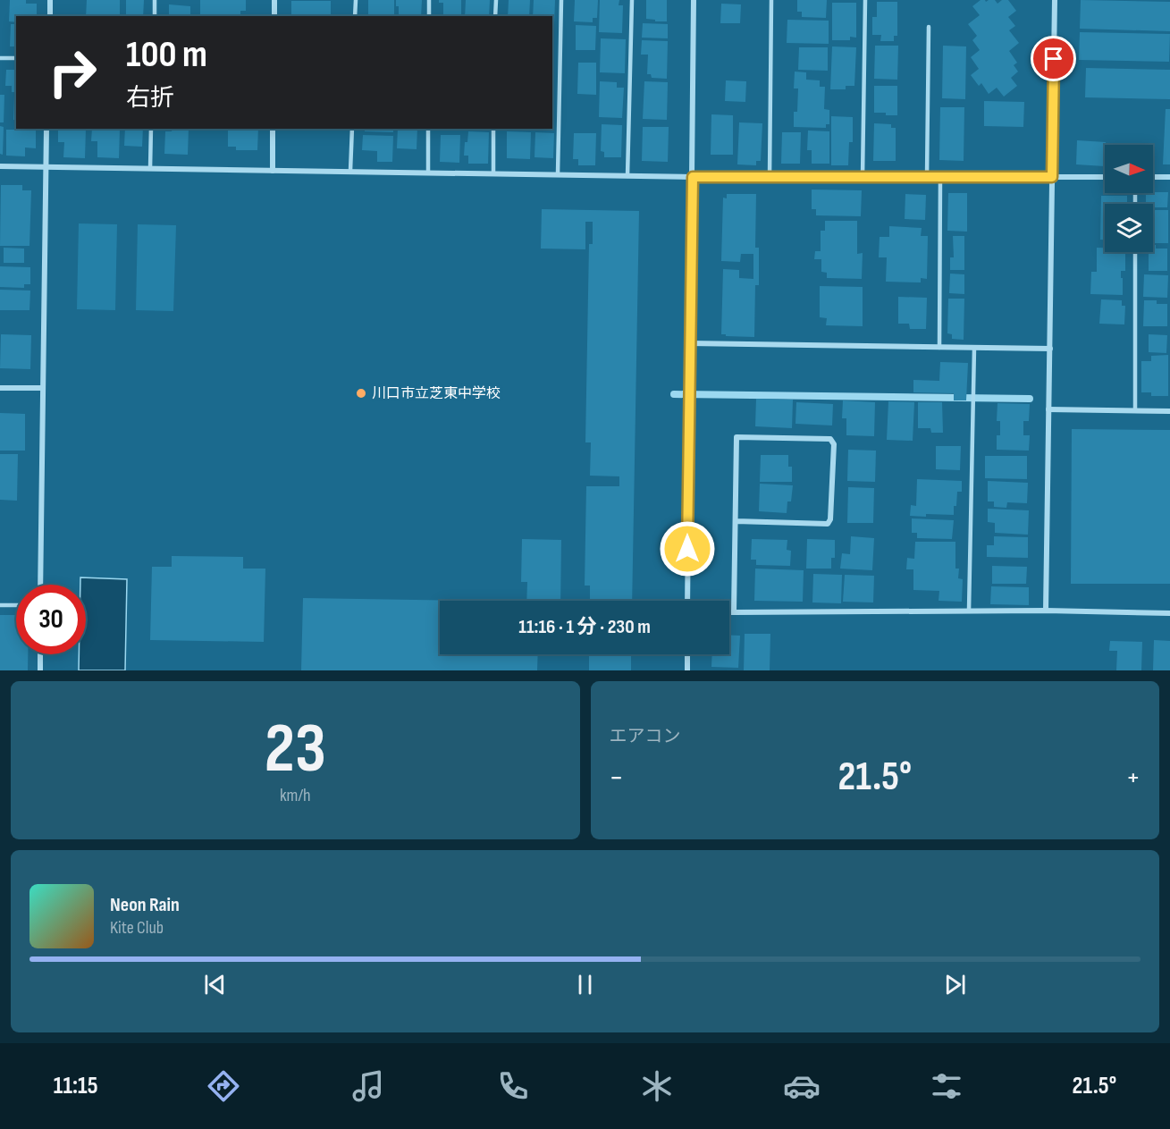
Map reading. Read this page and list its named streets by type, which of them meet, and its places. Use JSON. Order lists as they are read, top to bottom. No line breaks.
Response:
{"places":["川口市立芝東中学校"],"north":"right","page":{"turn":["100 m","右折"],"limit":"30","trip":"11:16 · 1 分 · 230 m","tile":[["23","km/h"],"エアコン"],"heat":["−","21.5°","+"],"song":["Neon Rain","Kite Club"],"tabs":["11:15","21.5°"]}}
